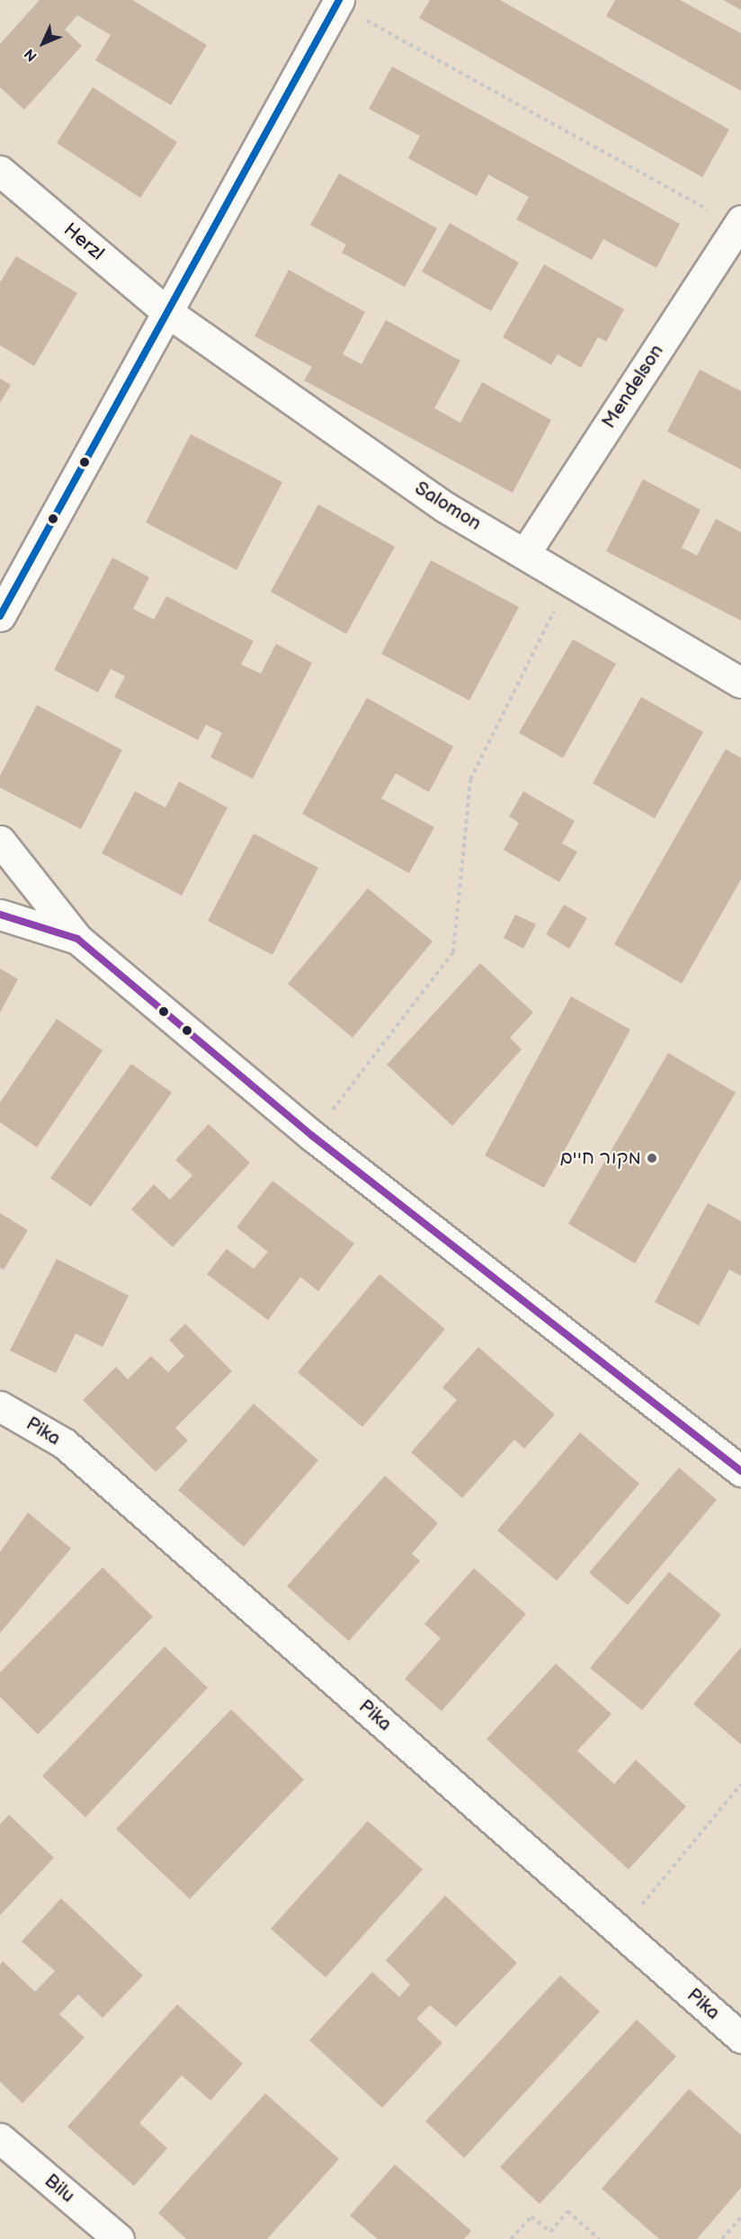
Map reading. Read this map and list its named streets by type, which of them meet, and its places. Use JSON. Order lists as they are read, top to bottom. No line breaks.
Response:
{"streets":{"street":["Herzl","Mendelson","Salomon","Pika","Bilu"]},"crossings":[["Herzl","Salomon"],["Mendelson","Salomon"]],"places":["מקור חיים"],"north":"bottom left"}
